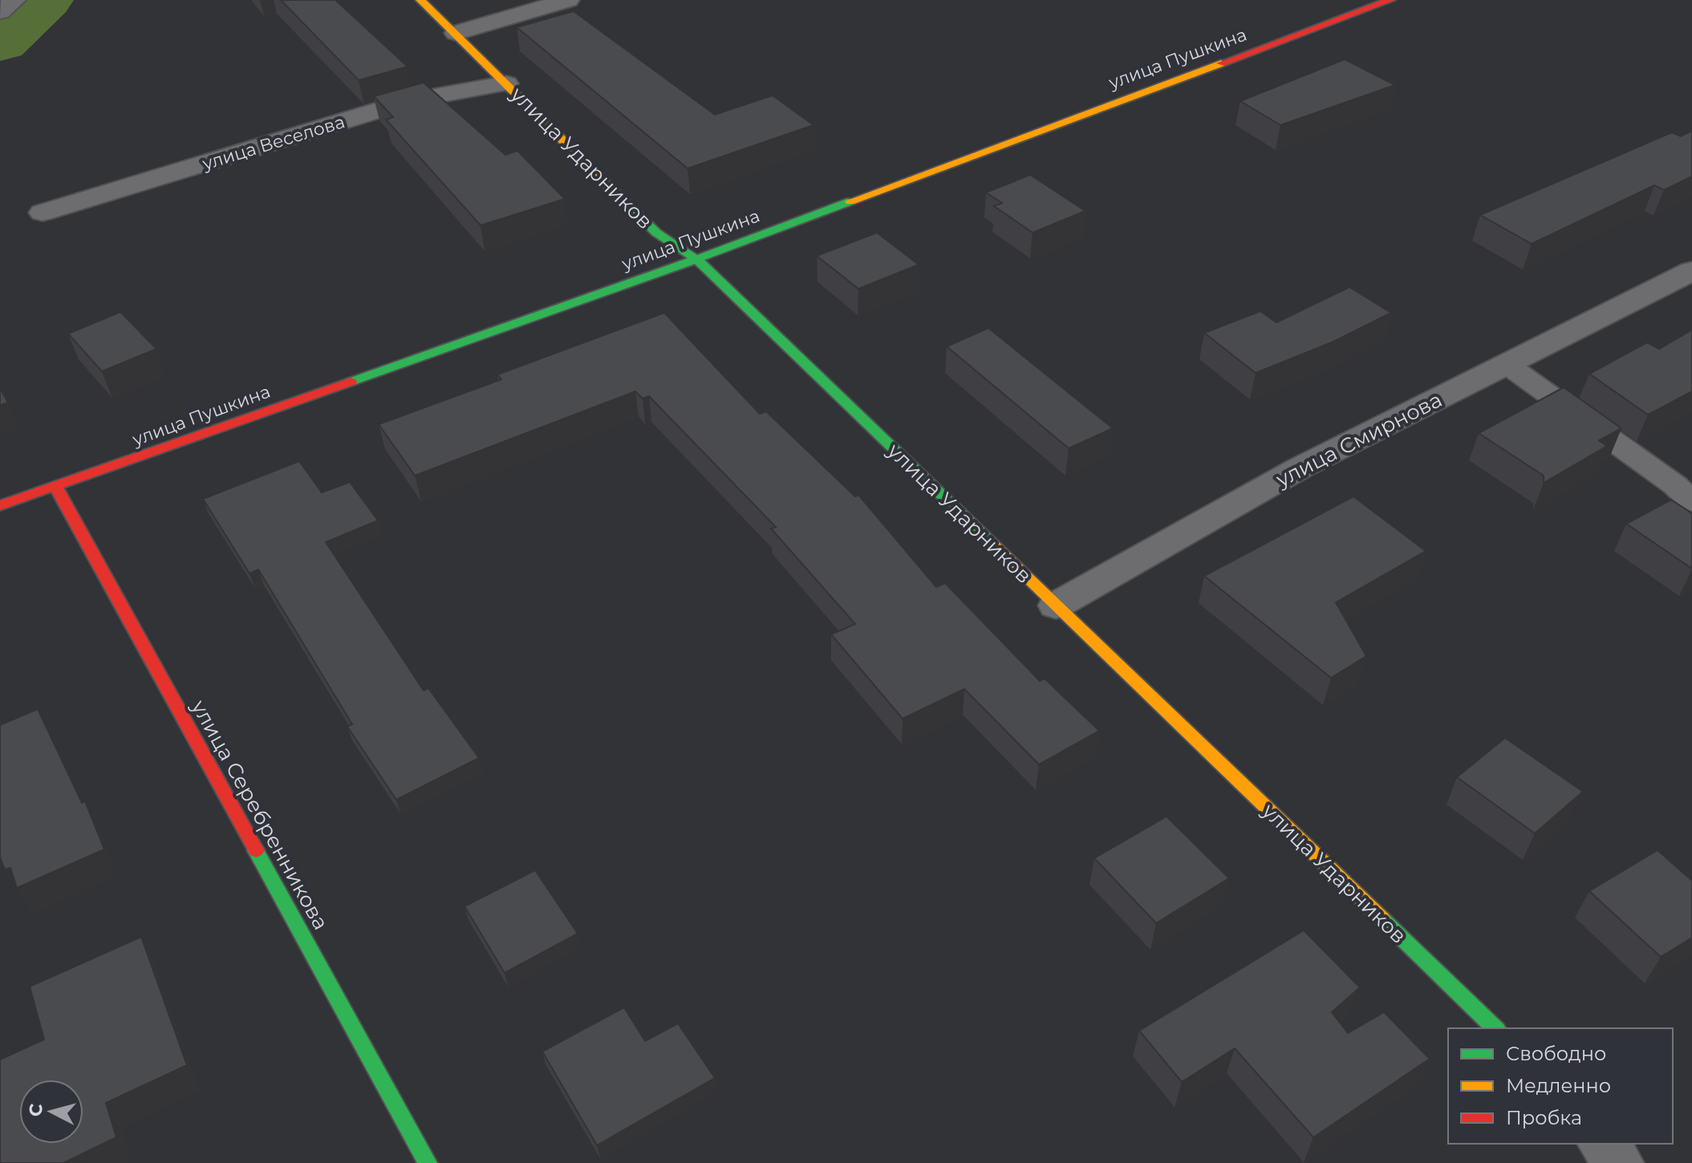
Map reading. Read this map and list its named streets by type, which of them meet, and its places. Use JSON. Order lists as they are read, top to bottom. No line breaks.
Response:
{"streets":{"street":["улица Пушкина","улица Веселова","улица Ударников","улица Смирнова","улица Серебренникова"]},"crossings":[["улица Пушкина","улица Ударников"],["улица Пушкина","улица Серебренникова"],["улица Веселова","улица Ударников"],["улица Ударников","улица Смирнова"]],"legend":["Свободно","Медленно","Пробка"],"north":"left"}
